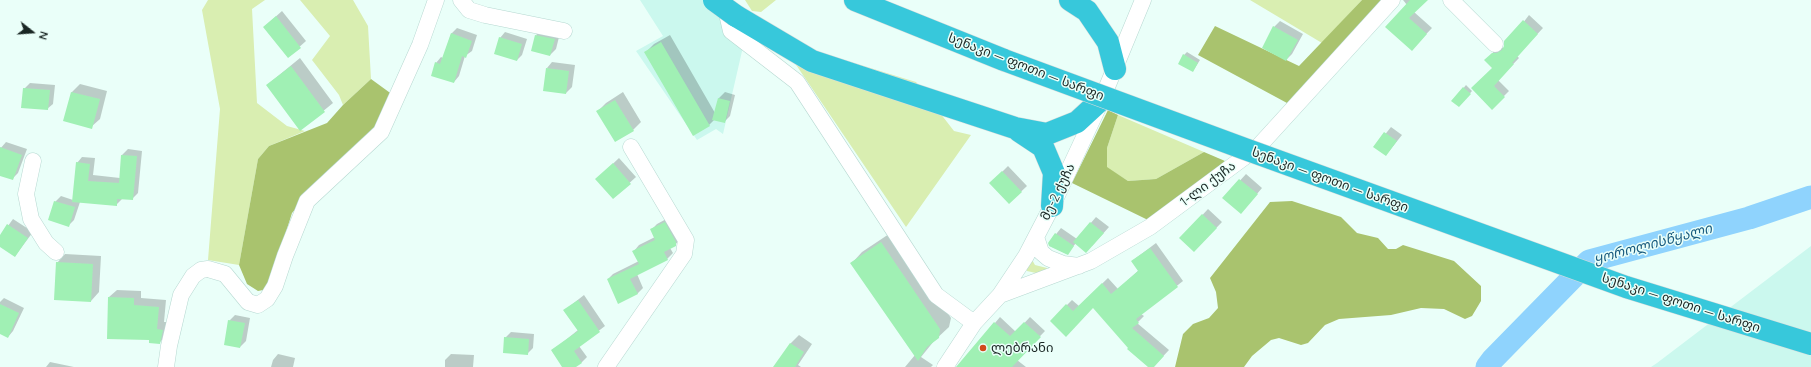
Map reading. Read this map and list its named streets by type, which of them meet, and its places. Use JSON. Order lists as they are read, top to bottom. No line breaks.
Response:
{"streets":{"highway":["სენაკი — ფოთი — სარფი"],"street":["1-ლი ქუჩა","მე-2 ქუჩა"]},"crossings":[["1-ლი ქუჩა","მე-2 ქუჩა"]],"water":["ყოროლისწყალი"],"places":["ლებრანი"],"north":"right"}
